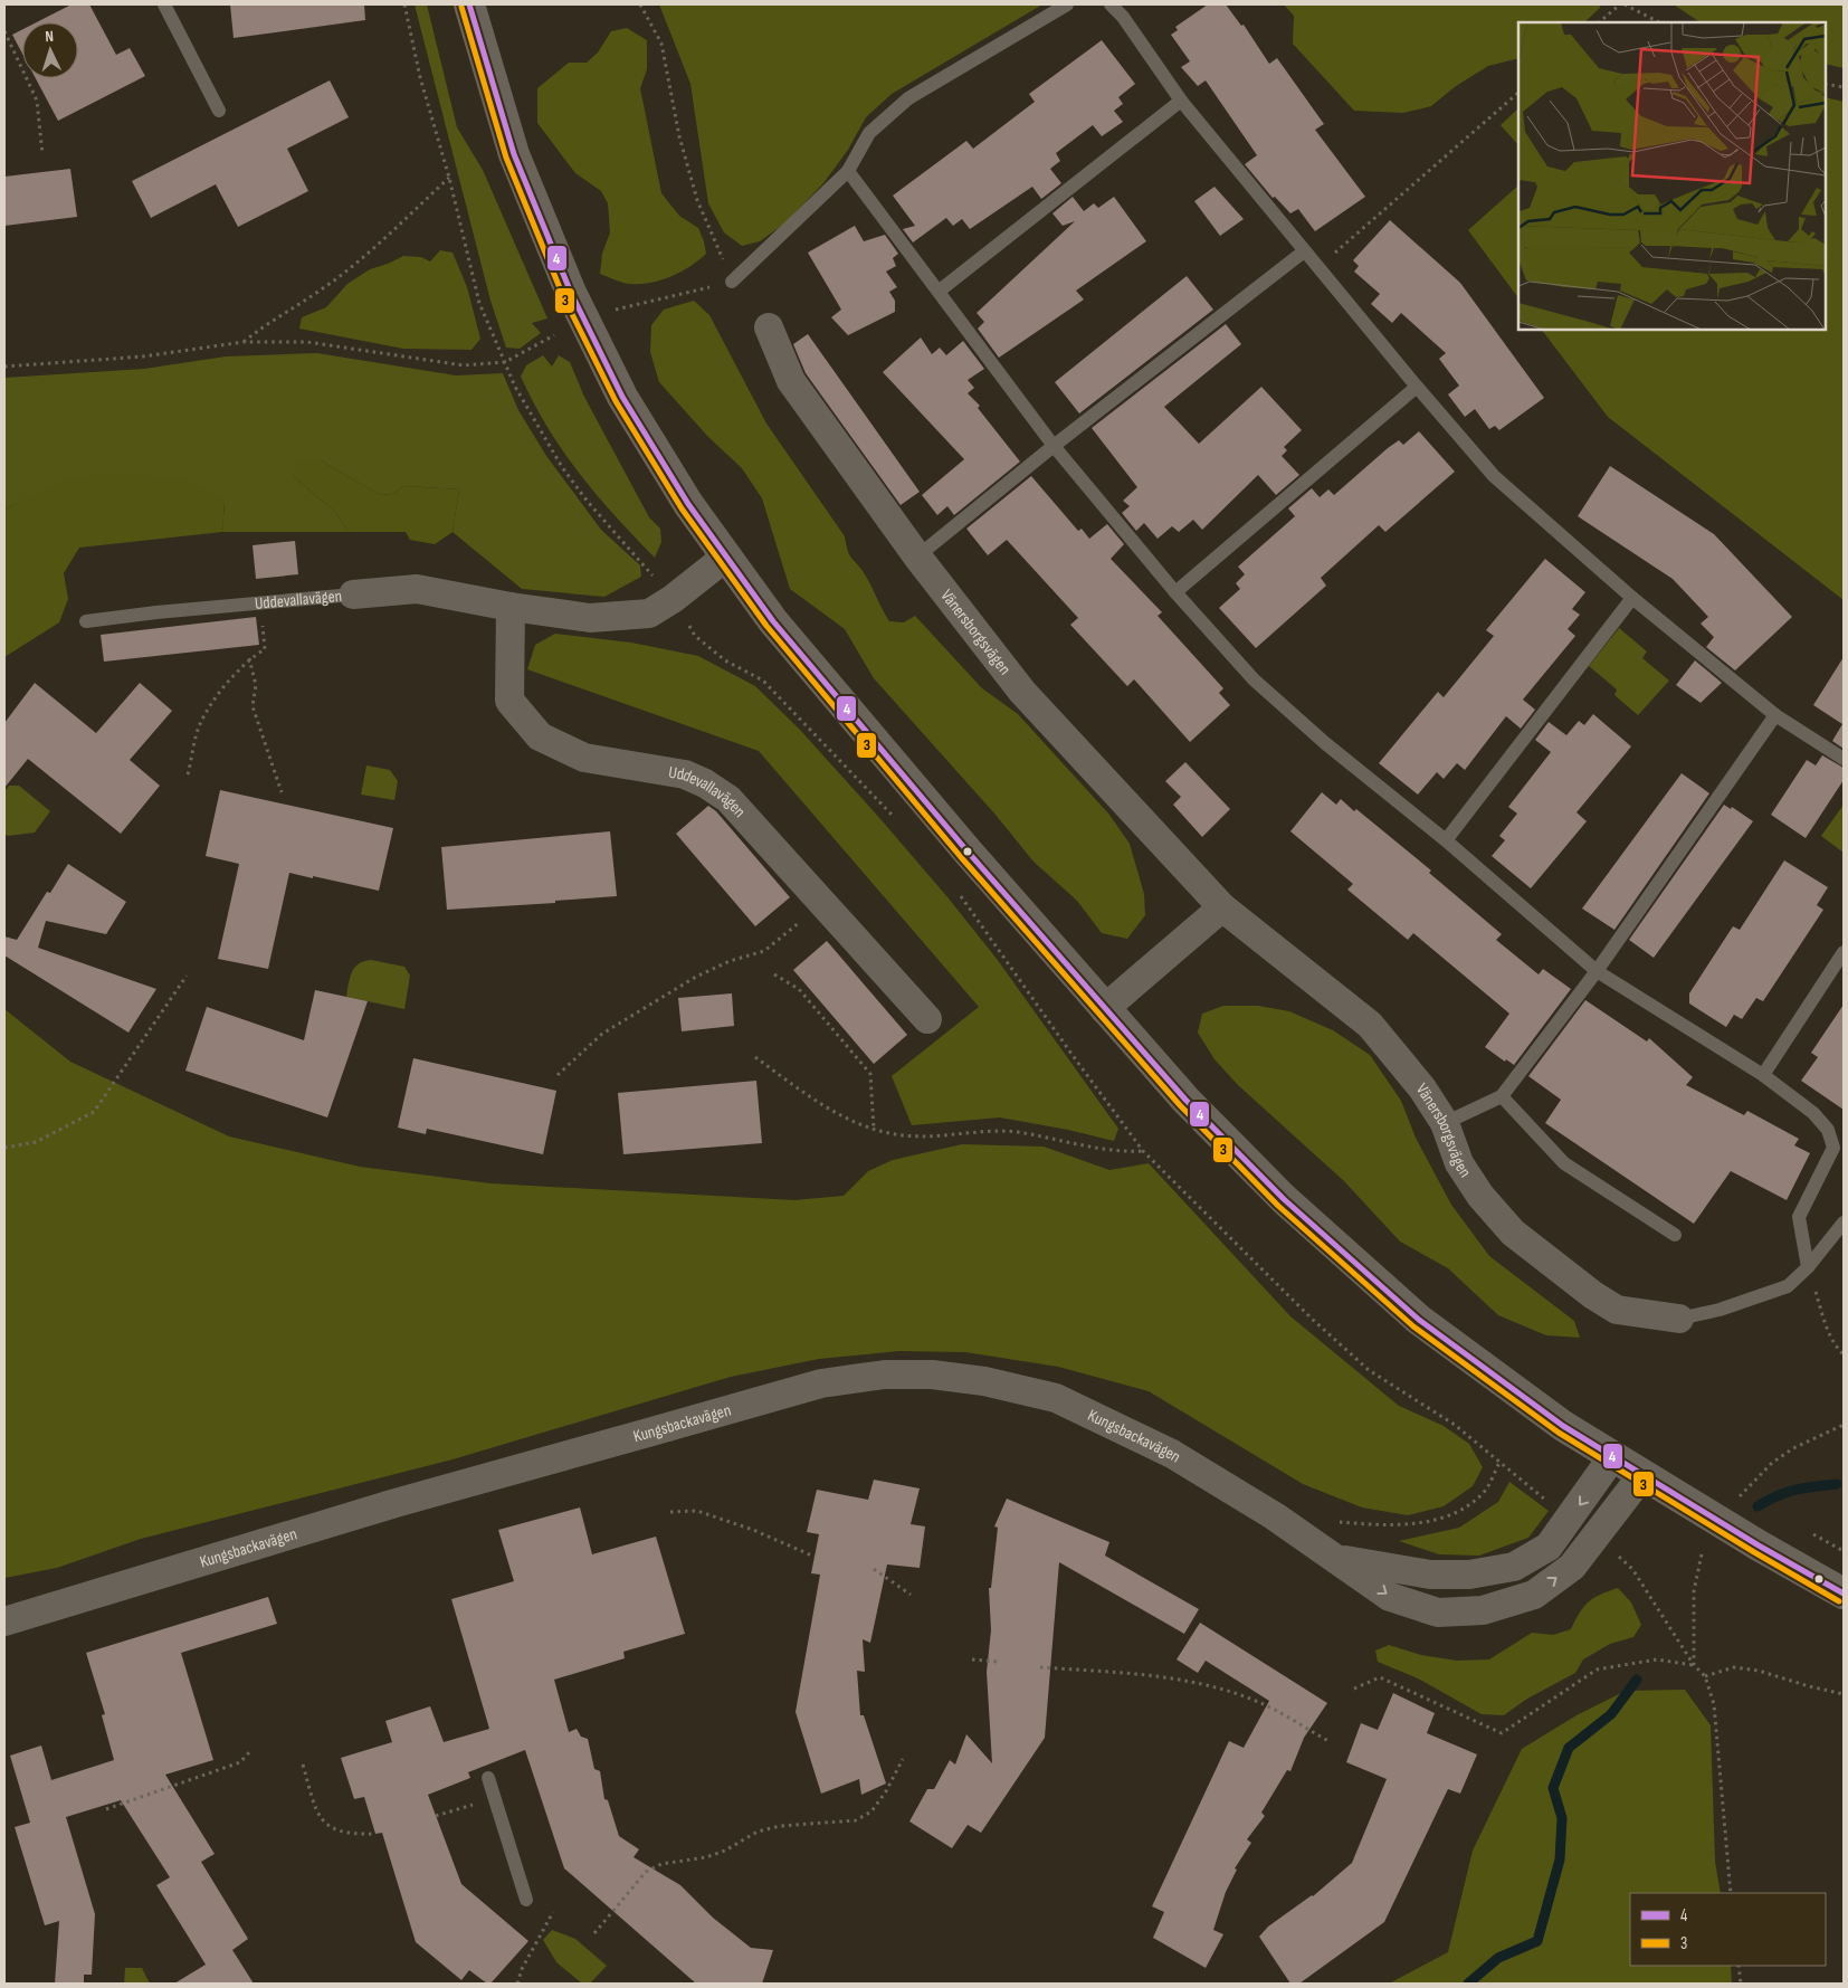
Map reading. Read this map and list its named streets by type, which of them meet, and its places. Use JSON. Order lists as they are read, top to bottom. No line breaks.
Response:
{"streets":{"street":["Uddevallavägen","Vänersborgsvägen","Kungsbackavägen"]},"lines":["transit line 4","transit line 3"],"legend":["4","3"],"north":"top"}
